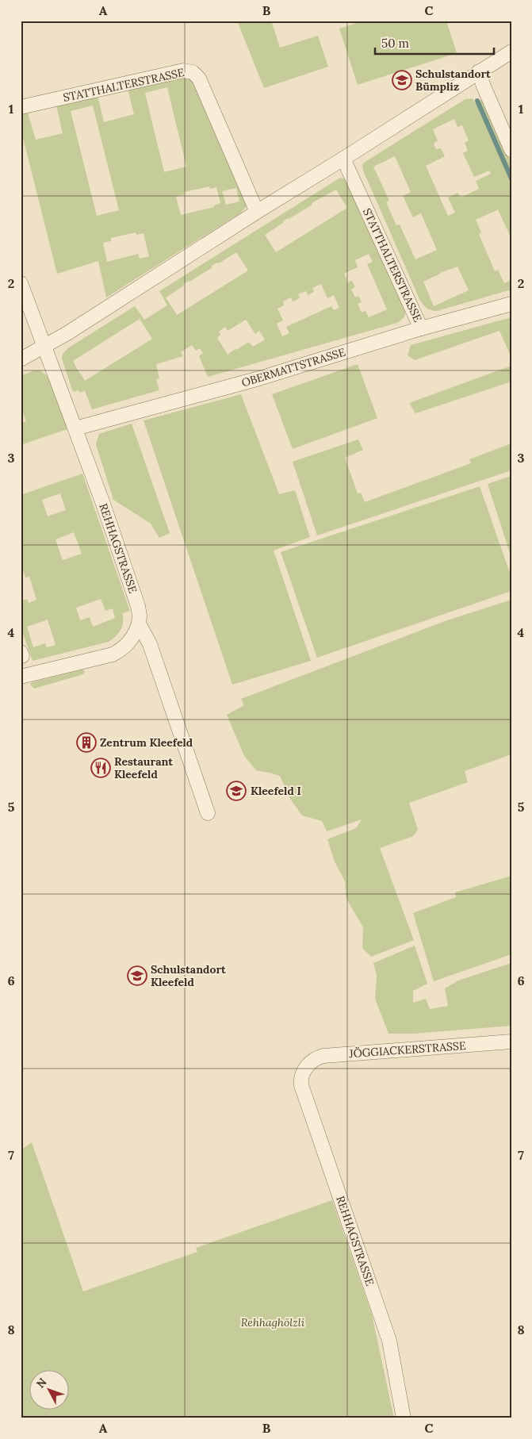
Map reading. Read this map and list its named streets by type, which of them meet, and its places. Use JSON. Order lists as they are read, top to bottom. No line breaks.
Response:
{"streets":{"street":["STATTHALTERSTRASSE","OBERMATTSTRASSE","REHHAGSTRASSE","JÖGGIACKERSTRASSE"]},"crossings":[["STATTHALTERSTRASSE","OBERMATTSTRASSE"],["OBERMATTSTRASSE","REHHAGSTRASSE"],["REHHAGSTRASSE","JÖGGIACKERSTRASSE"]],"parks":["Rehhaghölzli"],"places":{"school or university":["Schulstandort Bümpliz","Kleefeld I","Schulstandort Kleefeld"],"building":["Zentrum Kleefeld"],"restaurant":["Restaurant Kleefeld"]},"scale_bar":"50 m","north":"top left","grid":{"columns":["A","B","C"],"rows":["1","2","3","4","5","6","7","8"]}}
